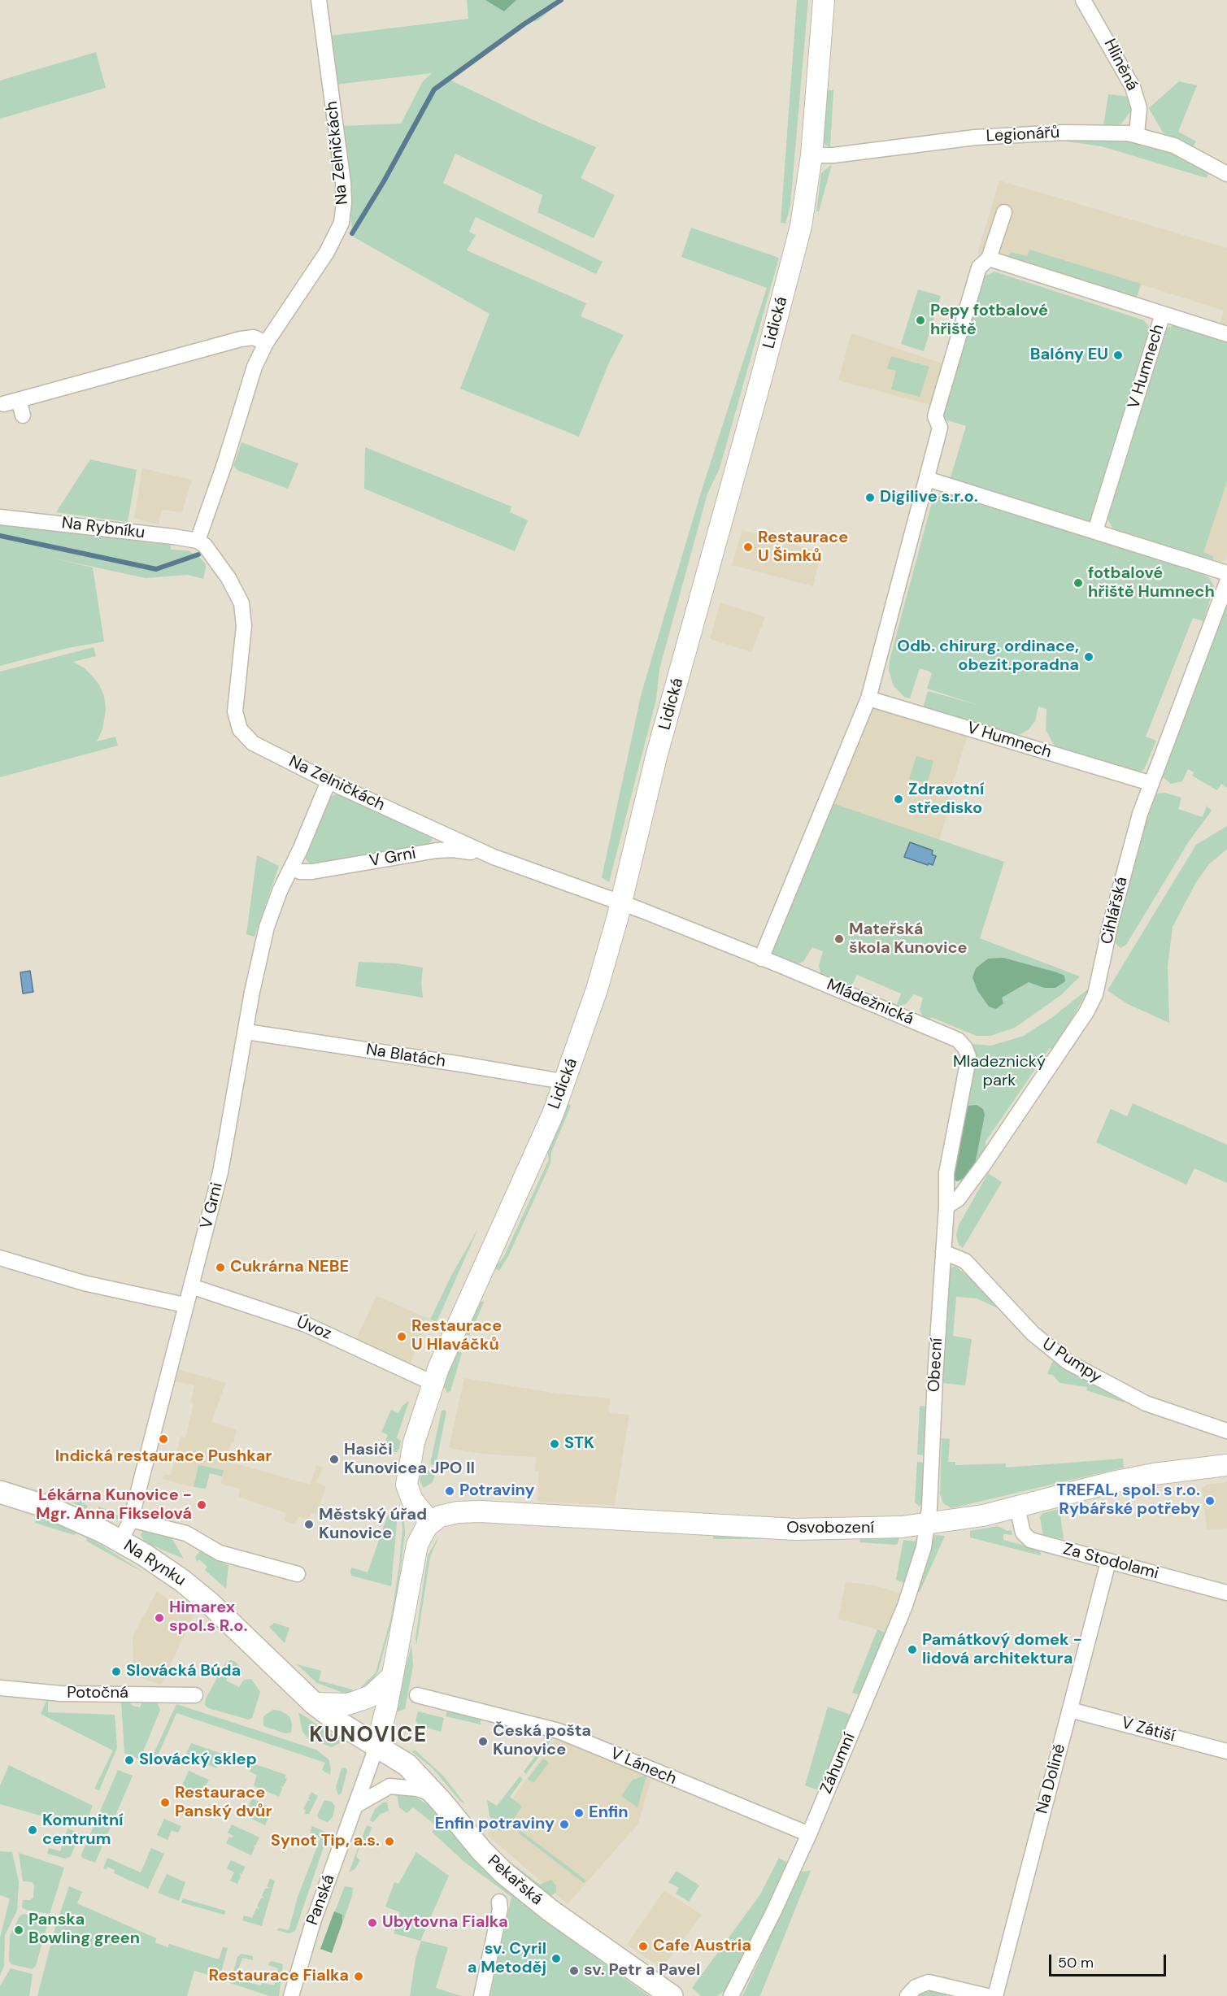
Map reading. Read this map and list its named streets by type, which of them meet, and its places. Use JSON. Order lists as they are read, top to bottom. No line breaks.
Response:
{"streets":{"main road":["Lidická","Osvobození","Na Rynku","Pekařská"],"street":["Hliněná","Legionářů","Na Zelničkách","V Humnech","Na Rybníku","V Grni","Cihlářská","Mládežnická","Na Blatách","Úvoz","U Pumpy","Obecní","Za Stodolami","Potočná","V Zátiší","Záhumní","V Lánech","Na Dolině","Panská"]},"crossings":[["Hliněná","Legionářů"],["Legionářů","Lidická"],["Na Zelničkách","Lidická"],["Na Zelničkách","Na Rybníku"],["Na Zelničkách","V Grni"],["Na Zelničkách","Mládežnická"],["Lidická","Mládežnická"],["Lidická","Na Blatách"],["Lidická","Úvoz"],["Lidická","Osvobození"],["V Humnech","Cihlářská"],["V Grni","Na Blatách"],["V Grni","Úvoz"],["V Grni","Na Rynku"],["Cihlářská","Mládežnická"],["Cihlářská","Obecní"],["Mládežnická","Obecní"],["U Pumpy","Obecní"],["Obecní","Osvobození"],["Obecní","Záhumní"],["Osvobození","Za Stodolami"],["Osvobození","Záhumní"],["Za Stodolami","Na Dolině"],["Na Rynku","Pekařská"],["Na Rynku","Panská"],["V Zátiší","Na Dolině"],["Záhumní","V Lánech"],["Pekařská","Panská"]],"districts":["KUNOVICE"],"parks":["Mladeznický park"],"places":["Pepy fotbalové hřiště","Balóny EU","Digilive s.r.o.","Restaurace U Šimků","fotbalové hřiště Humnech","Odb. chirurg. ordinace, obezit.poradna","Zdravotní středisko","Mateřská škola Kunovice","Cukrárna NEBE","Restaurace U Hlaváčků","Indická restaurace Pushkar","STK","Hasiči Kunovicea JPO II","Potraviny","TREFAL, spol. s r.o. Rybářské potřeby","Lékárna Kunovice - Mgr. Anna Fikselová","Městský úřad Kunovice","Himarex spol.s R.o.","Památkový domek - lidová architektura","Slovácká Búda","Česká pošta Kunovice","Slovácký sklep","Restaurace Panský dvůr","Enfin","Enfin potraviny","Komunitní centrum","Synot Tip, a.s.","Ubytovna Fialka","Panska Bowling green","Cafe Austria","sv. Cyril a Metoděj","sv. Petr a Pavel","Restaurace Fialka"],"scale_bar":"50 m"}
